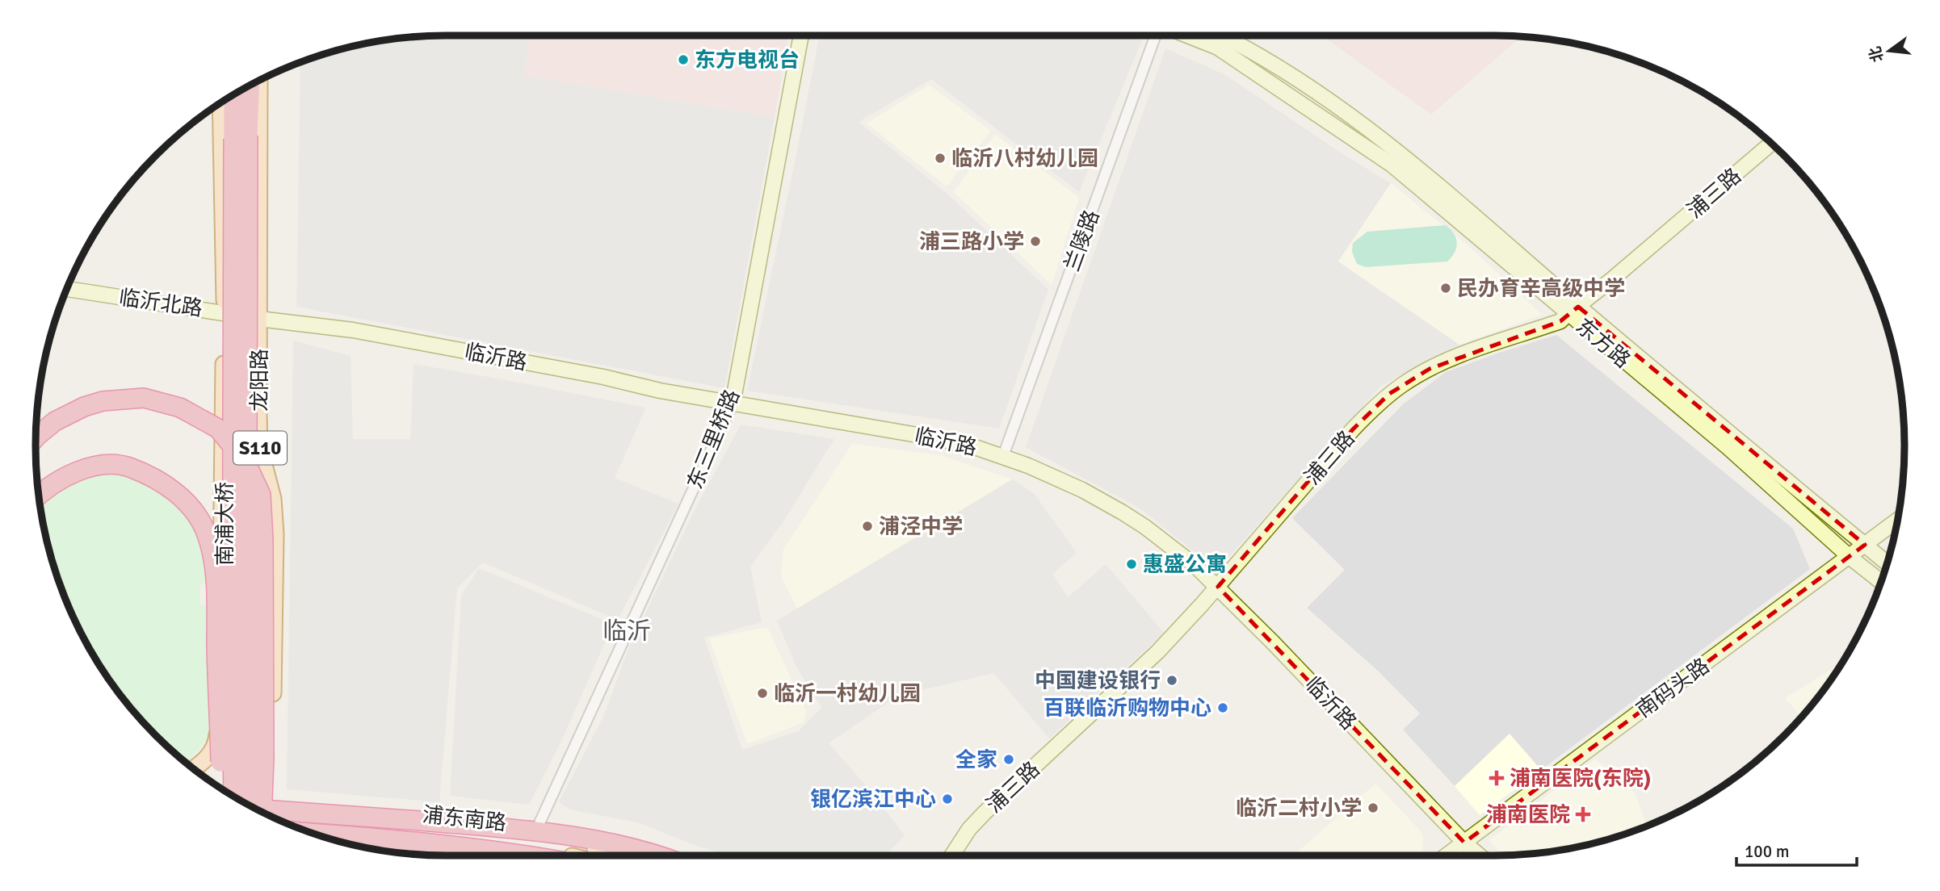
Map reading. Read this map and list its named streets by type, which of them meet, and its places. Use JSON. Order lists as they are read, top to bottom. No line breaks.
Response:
{"streets":{"highway":["南浦大桥"],"main road":["龙阳路","S110","浦东南路"],"street":["浦三路","兰陵路","临沂北路","东方路","临沂路","东三里桥路","南码头路"]},"crossings":[["浦三路","东方路"],["浦三路","临沂路"],["兰陵路","临沂路"],["临沂北路","临沂路"],["临沂北路","龙阳路"],["东方路","南码头路"],["临沂路","龙阳路"],["临沂路","东三里桥路"],["临沂路","南码头路"],["东三里桥路","浦东南路"]],"districts":["临沂"],"places":{"other":["东方电视台","临沂八村幼儿园","浦三路小学","民办育辛高级中学","浦泾中学","惠盛公寓","中国建设银行","临沂一村幼儿园","百联临沂购物中心","全家","银亿滨江中心","临沂二村小学"],"health":["浦南医院(东院)","浦南医院"]},"scale_bar":"100 m","north":"left"}
